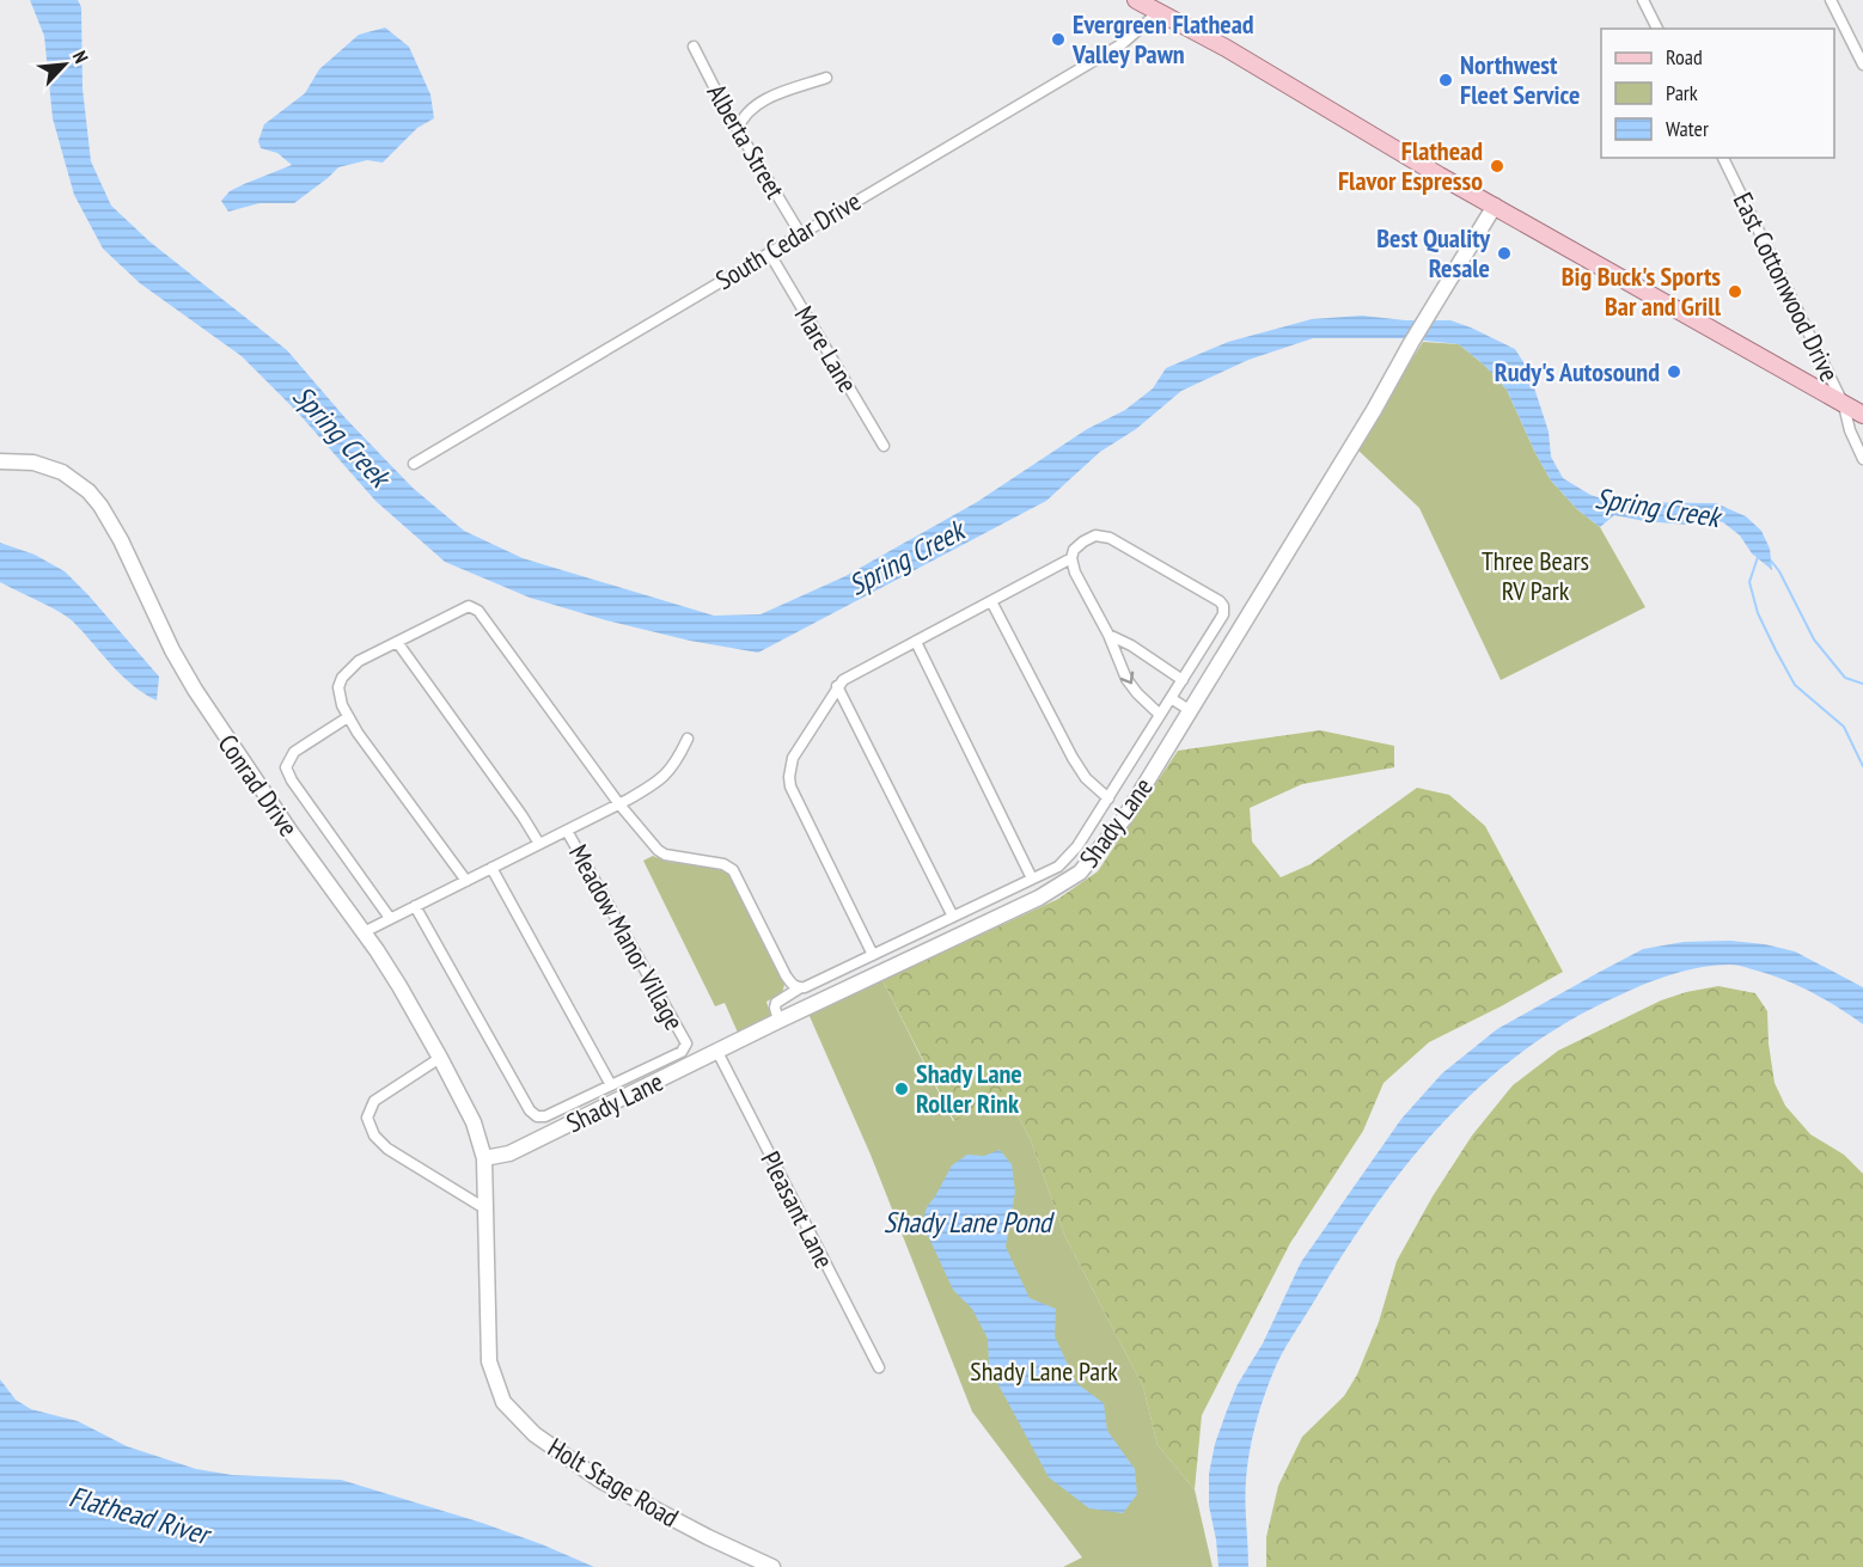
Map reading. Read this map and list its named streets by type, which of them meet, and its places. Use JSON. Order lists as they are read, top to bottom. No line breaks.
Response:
{"streets":{"main road":["Conrad Drive","Shady Lane","Holt Stage Road"],"street":["Alberta Street","South Cedar Drive","East Cottonwood Drive","Mare Lane","Meadow Manor Village","Pleasant Lane"]},"crossings":[["Alberta Street","South Cedar Drive"],["South Cedar Drive","Mare Lane"],["Conrad Drive","Shady Lane"],["Conrad Drive","Meadow Manor Village"],["Shady Lane","Pleasant Lane"]],"water":["Spring Creek","Shady Lane Pond","Flathead River"],"parks":["Three Bears RV Park","Shady Lane Park"],"places":["Evergreen Flathead Valley Pawn","Northwest Fleet Service","Flathead Flavor Espresso","Best Quality Resale","Big Buck's Sports Bar and Grill","Rudy's Autosound","Shady Lane Roller Rink"],"legend":["Road","Park","Water"],"north":"top right"}
